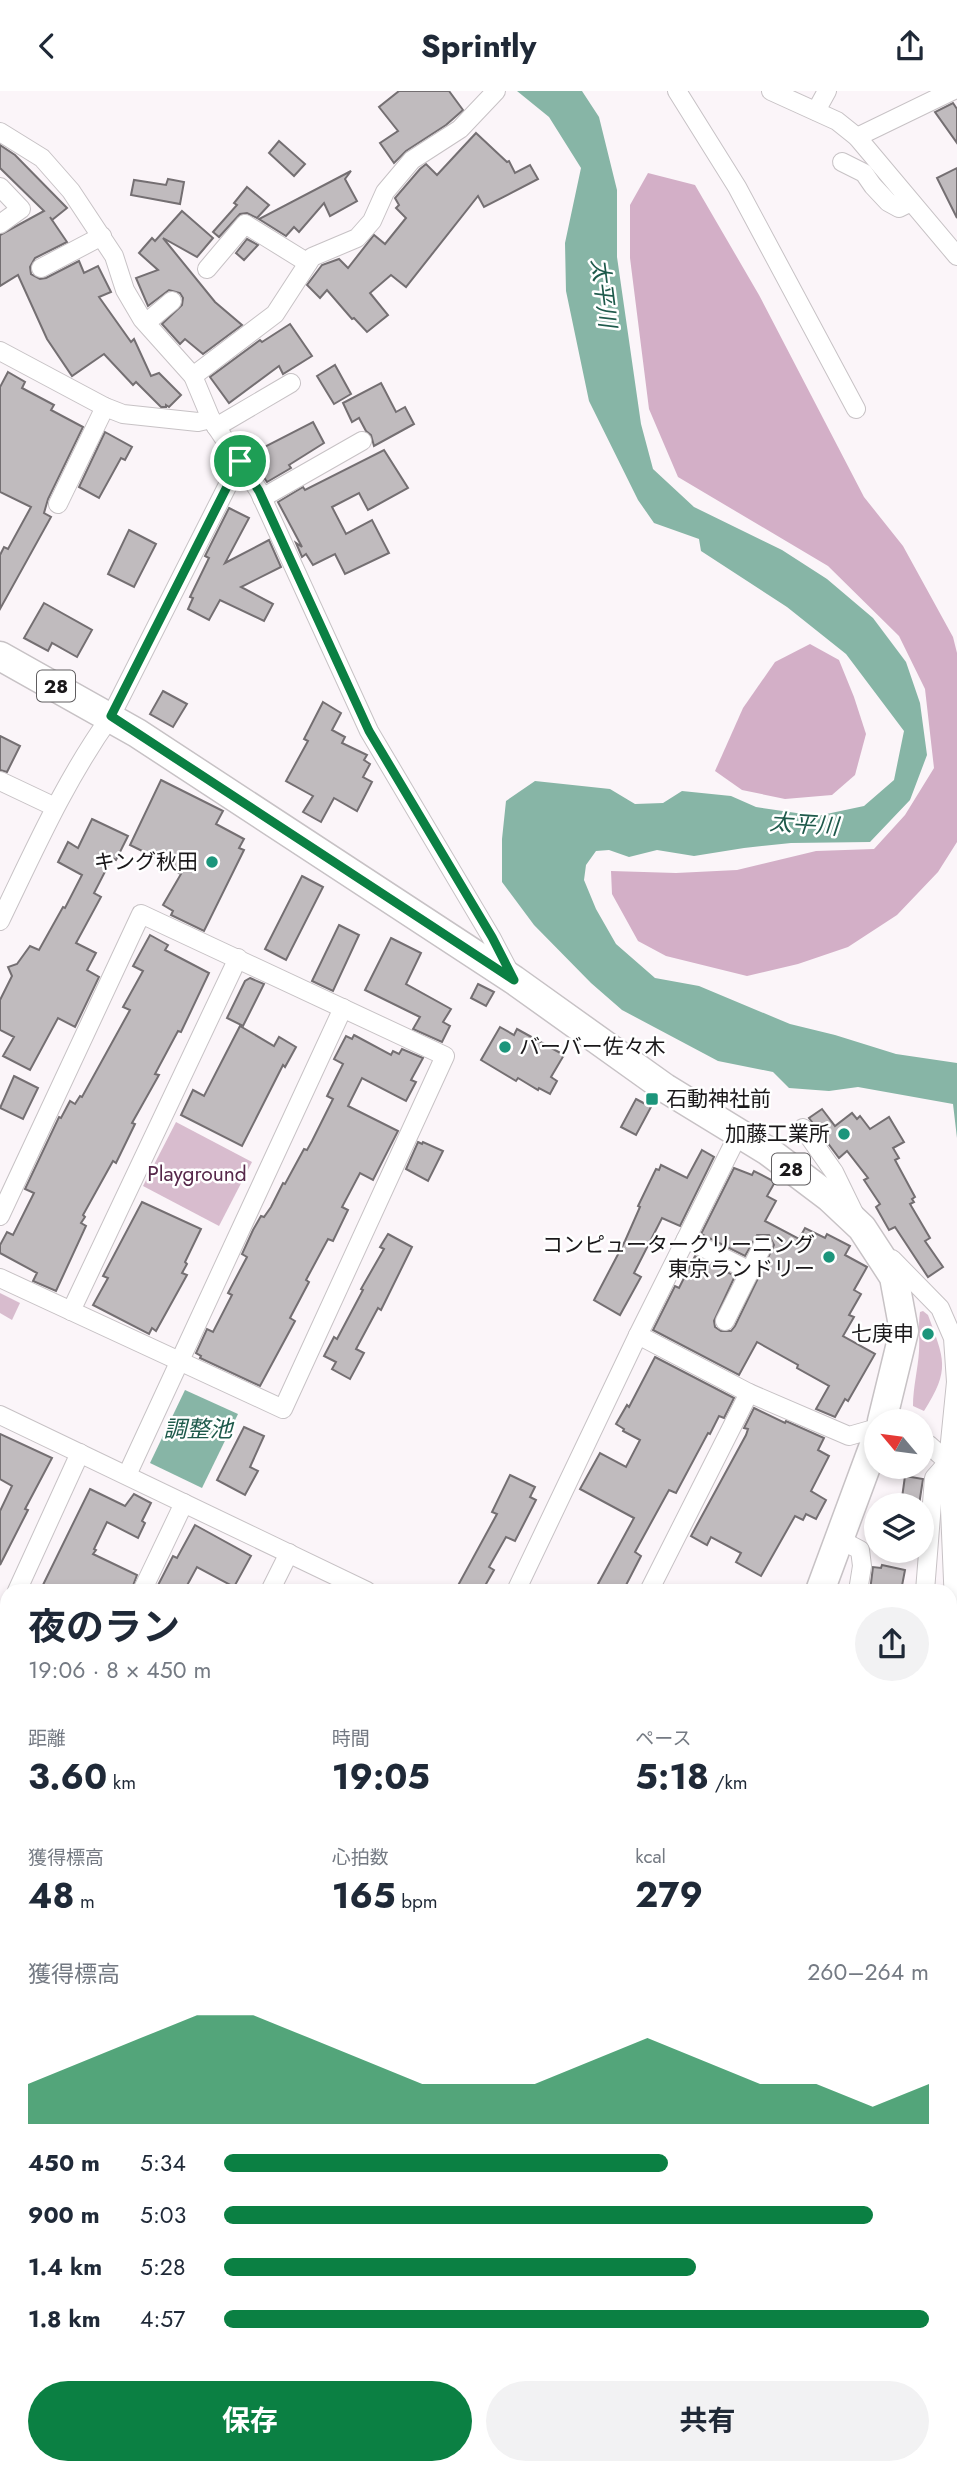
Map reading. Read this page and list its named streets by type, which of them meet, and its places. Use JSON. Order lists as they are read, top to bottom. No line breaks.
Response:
{"streets":{"main road":["28"]},"water":["太平川","調整池"],"parks":["Playground"],"places":{"other":["キング秋田","バーバー佐々木","加藤工業所","コンピュータークリーニング 東京ランドリー","七庚申"],"transit":["石動神社前"]},"north":"top left","page":{"header":"Sprintly","heading":["夜のラン","19:06 · 8 × 450 m"],"stats":[["距離","3.60 km"],["時間","19:05"],["ペース","5:18 /km"],["獲得標高","48 m"],["心拍数","165 bpm"],["kcal","279"]],"chart":["獲得標高","260–264 m"],"list":[{"name":"450 m","note":"5:34"},{"name":"900 m","note":"5:03"},{"name":"1.4 km","note":"5:28"},{"name":"1.8 km","note":"4:57"}],"buttons":["保存","共有"]}}
